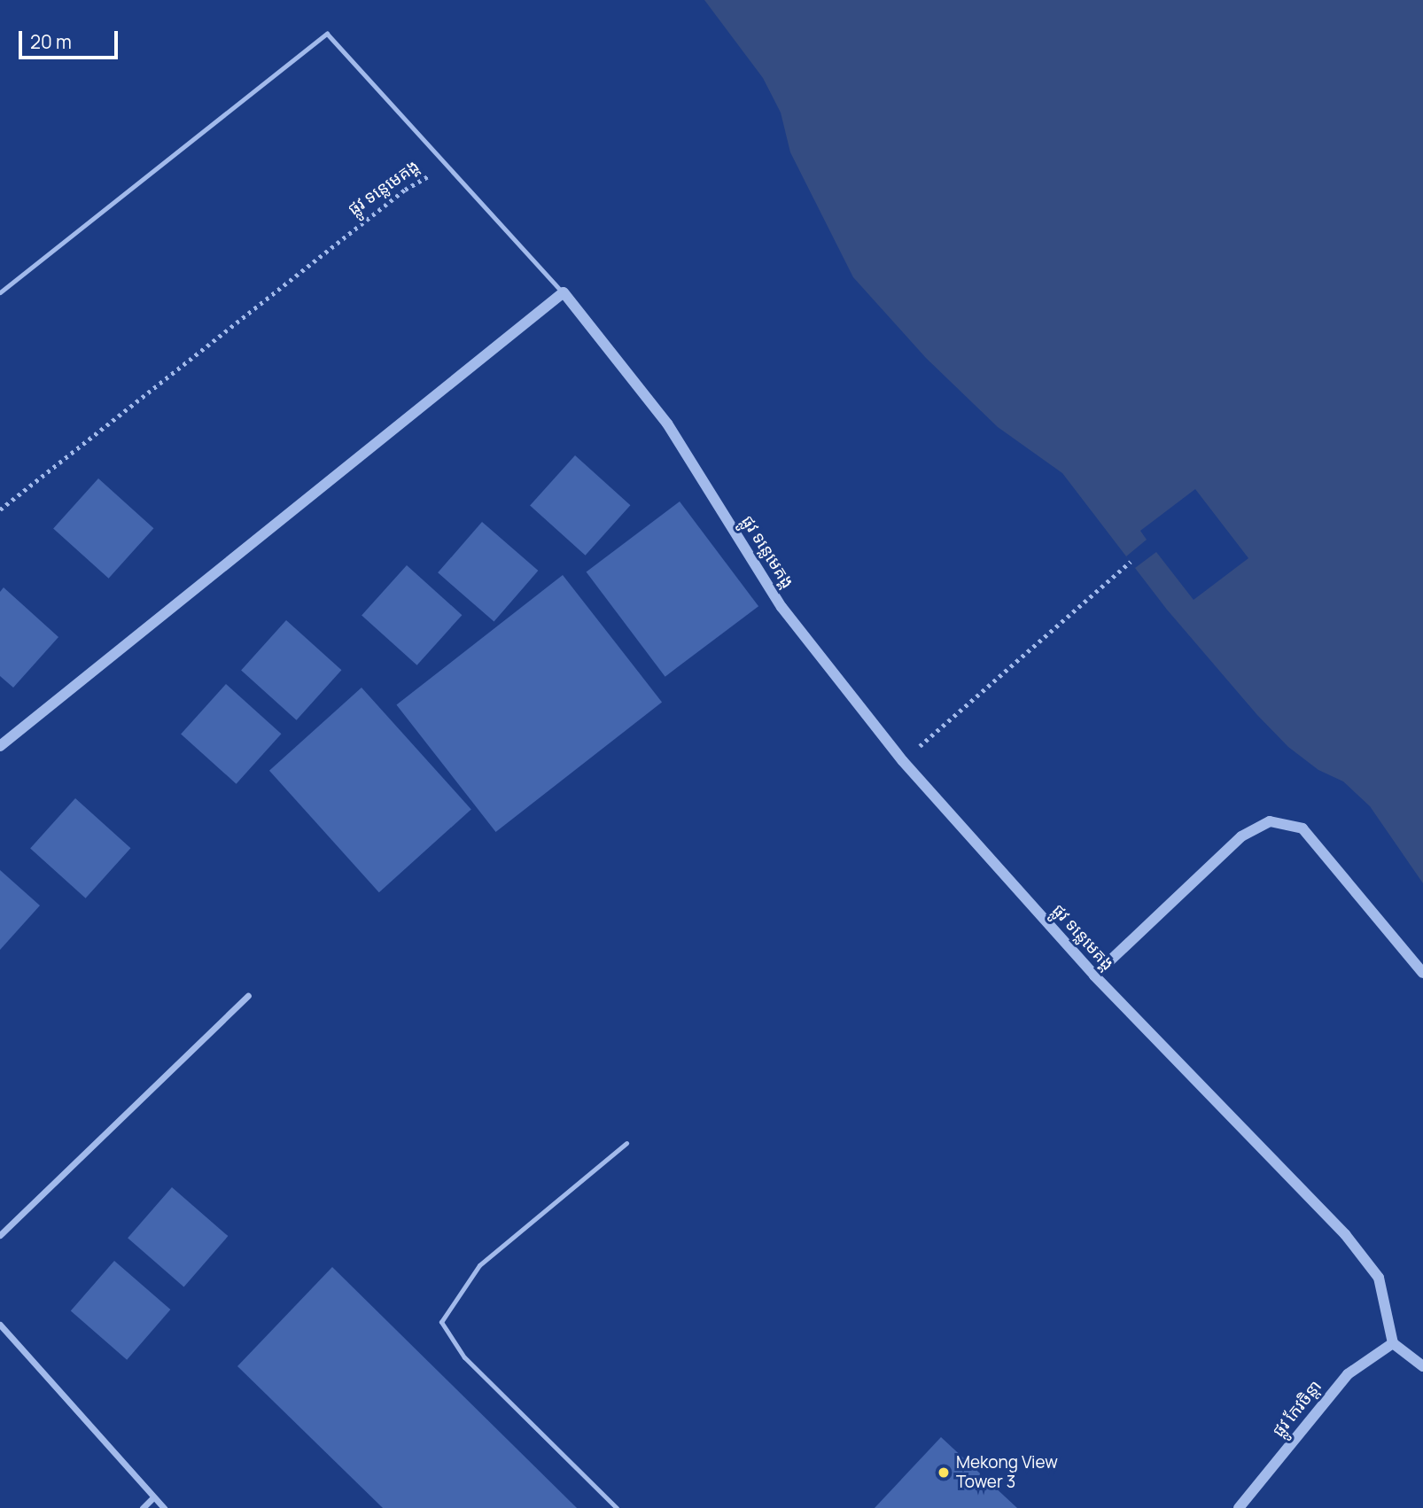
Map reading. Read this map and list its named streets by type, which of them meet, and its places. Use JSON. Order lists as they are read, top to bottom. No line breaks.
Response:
{"streets":{"street":["ផ្លូវ ទន្លេមេគង្គ","ផ្លូវ កែវចិន្តា"]},"crossings":[["ផ្លូវ ទន្លេមេគង្គ","ផ្លូវ កែវចិន្តា"]],"places":["Mekong View Tower 3"],"scale_bar":"20 m"}
